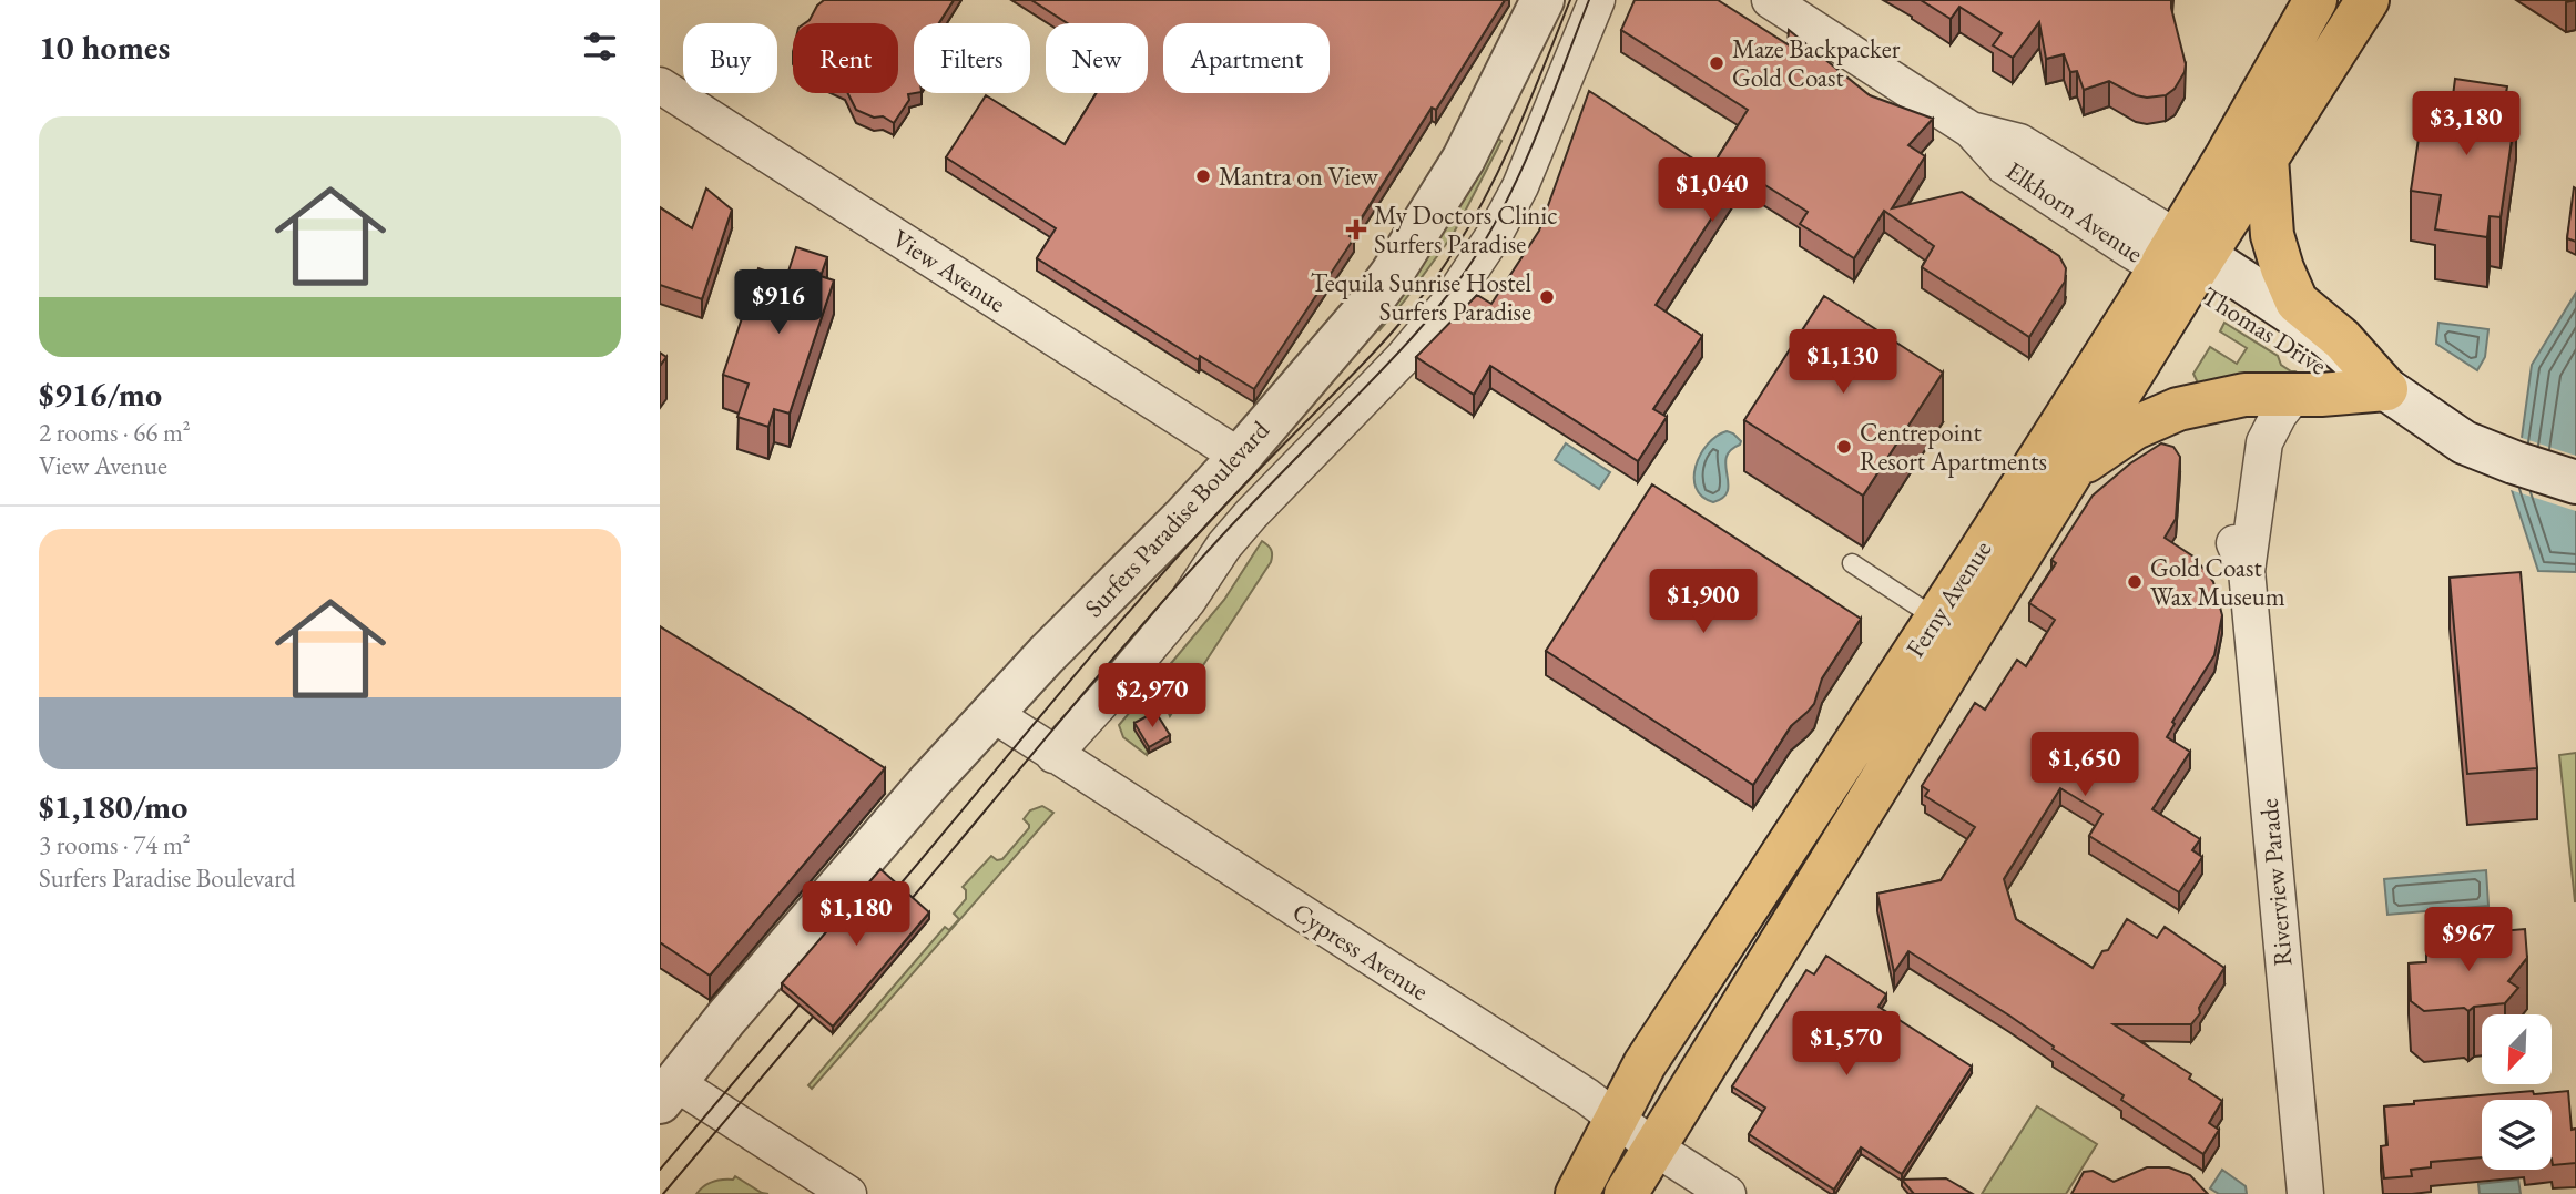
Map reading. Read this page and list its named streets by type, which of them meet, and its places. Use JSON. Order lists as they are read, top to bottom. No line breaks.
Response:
{"streets":{"highway":["Ferny Avenue"],"street":["Elkhorn Avenue","View Avenue","Thomas Drive","Surfers Paradise Boulevard","Riverview Parade","Cypress Avenue"]},"crossings":[["Elkhorn Avenue","Thomas Drive"],["Elkhorn Avenue","Ferny Avenue"],["View Avenue","Surfers Paradise Boulevard"],["Thomas Drive","Ferny Avenue"],["Surfers Paradise Boulevard","Cypress Avenue"],["Ferny Avenue","Cypress Avenue"]],"places":{"other":["Maze Backpacker Gold Coast","Mantra on View","Tequila Sunrise Hostel Surfers Paradise","Centrepoint Resort Apartments","Gold Coast Wax Museum"],"health":["My Doctors Clinic Surfers Paradise"]},"north":"bottom left","page":{"heading":"10 homes","chip":["Buy","Rent","Filters","New","Apartment"],"price":["$3,180","$1,040","$916","$1,130","$1,900","$2,970","$1,650","$1,180","$967","$1,570"],"list":[{"name":"$916/mo","note":"2 rooms · 66 m² · View Avenue"},{"name":"$1,180/mo","note":"3 rooms · 74 m² · Surfers Paradise Boulevard"}]}}
